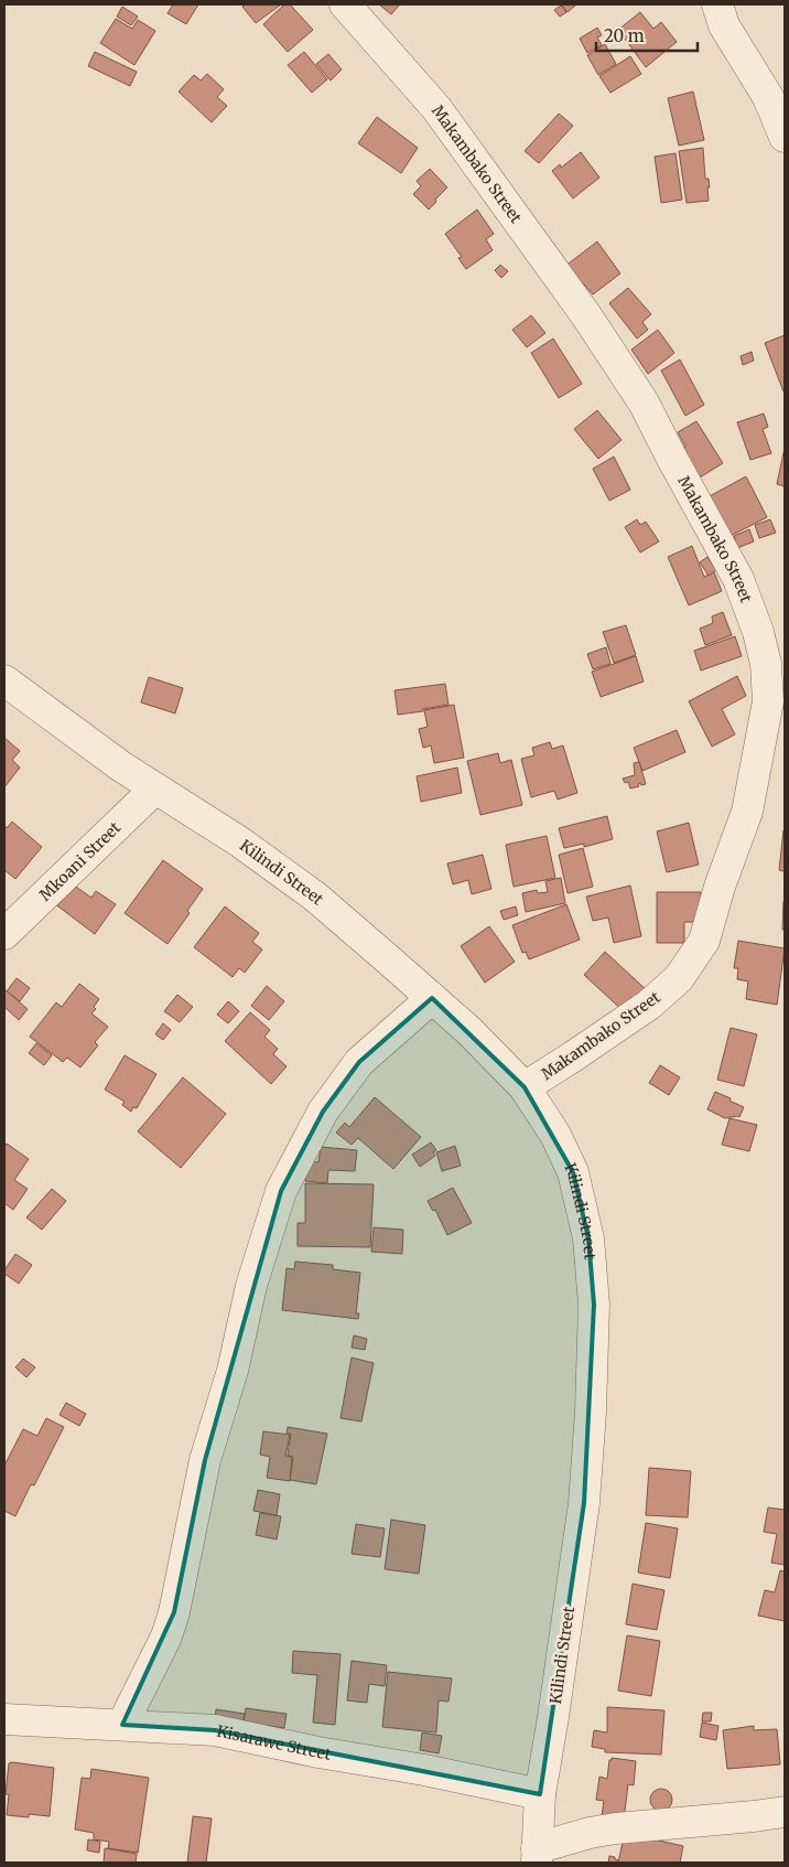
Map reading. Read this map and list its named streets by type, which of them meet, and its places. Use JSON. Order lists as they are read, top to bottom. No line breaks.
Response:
{"streets":{"street":["Makambako Street","Mkoani Street","Kilindi Street","Kisarawe Street"]},"crossings":[["Makambako Street","Kilindi Street"],["Mkoani Street","Kilindi Street"],["Kilindi Street","Kisarawe Street"]],"scale_bar":"20 m"}
